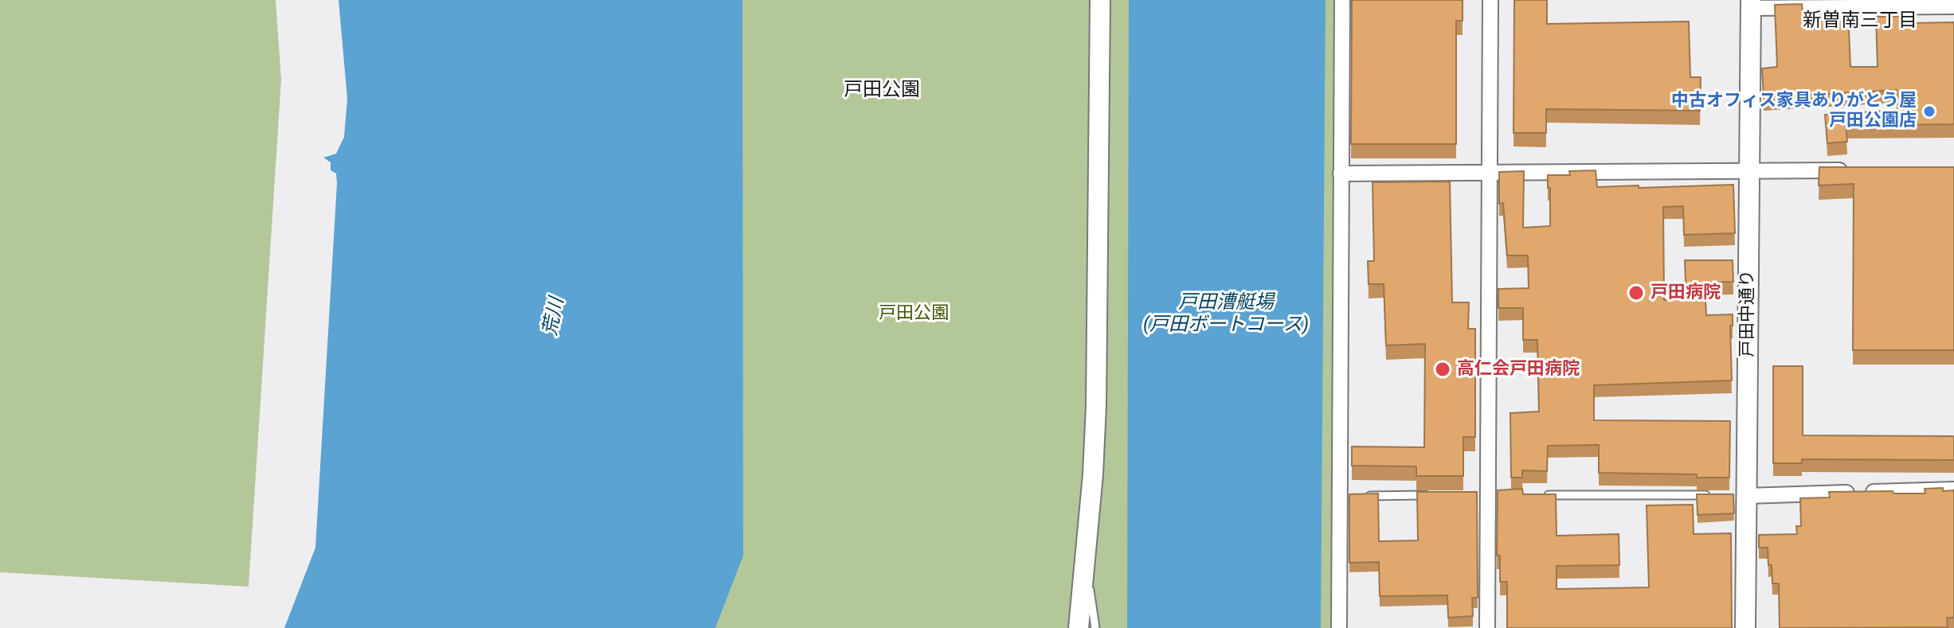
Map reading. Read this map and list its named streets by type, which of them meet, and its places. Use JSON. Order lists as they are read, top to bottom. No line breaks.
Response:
{"streets":{"street":["戸田中通り"]},"districts":["新曽南三丁目","戸田公園"],"water":["戸田漕艇場 (戸田ボートコース)","荒川"],"parks":["戸田公園"],"places":["中古オフィス家具ありがとう屋 戸田公園店","戸田病院","高仁会戸田病院"]}
